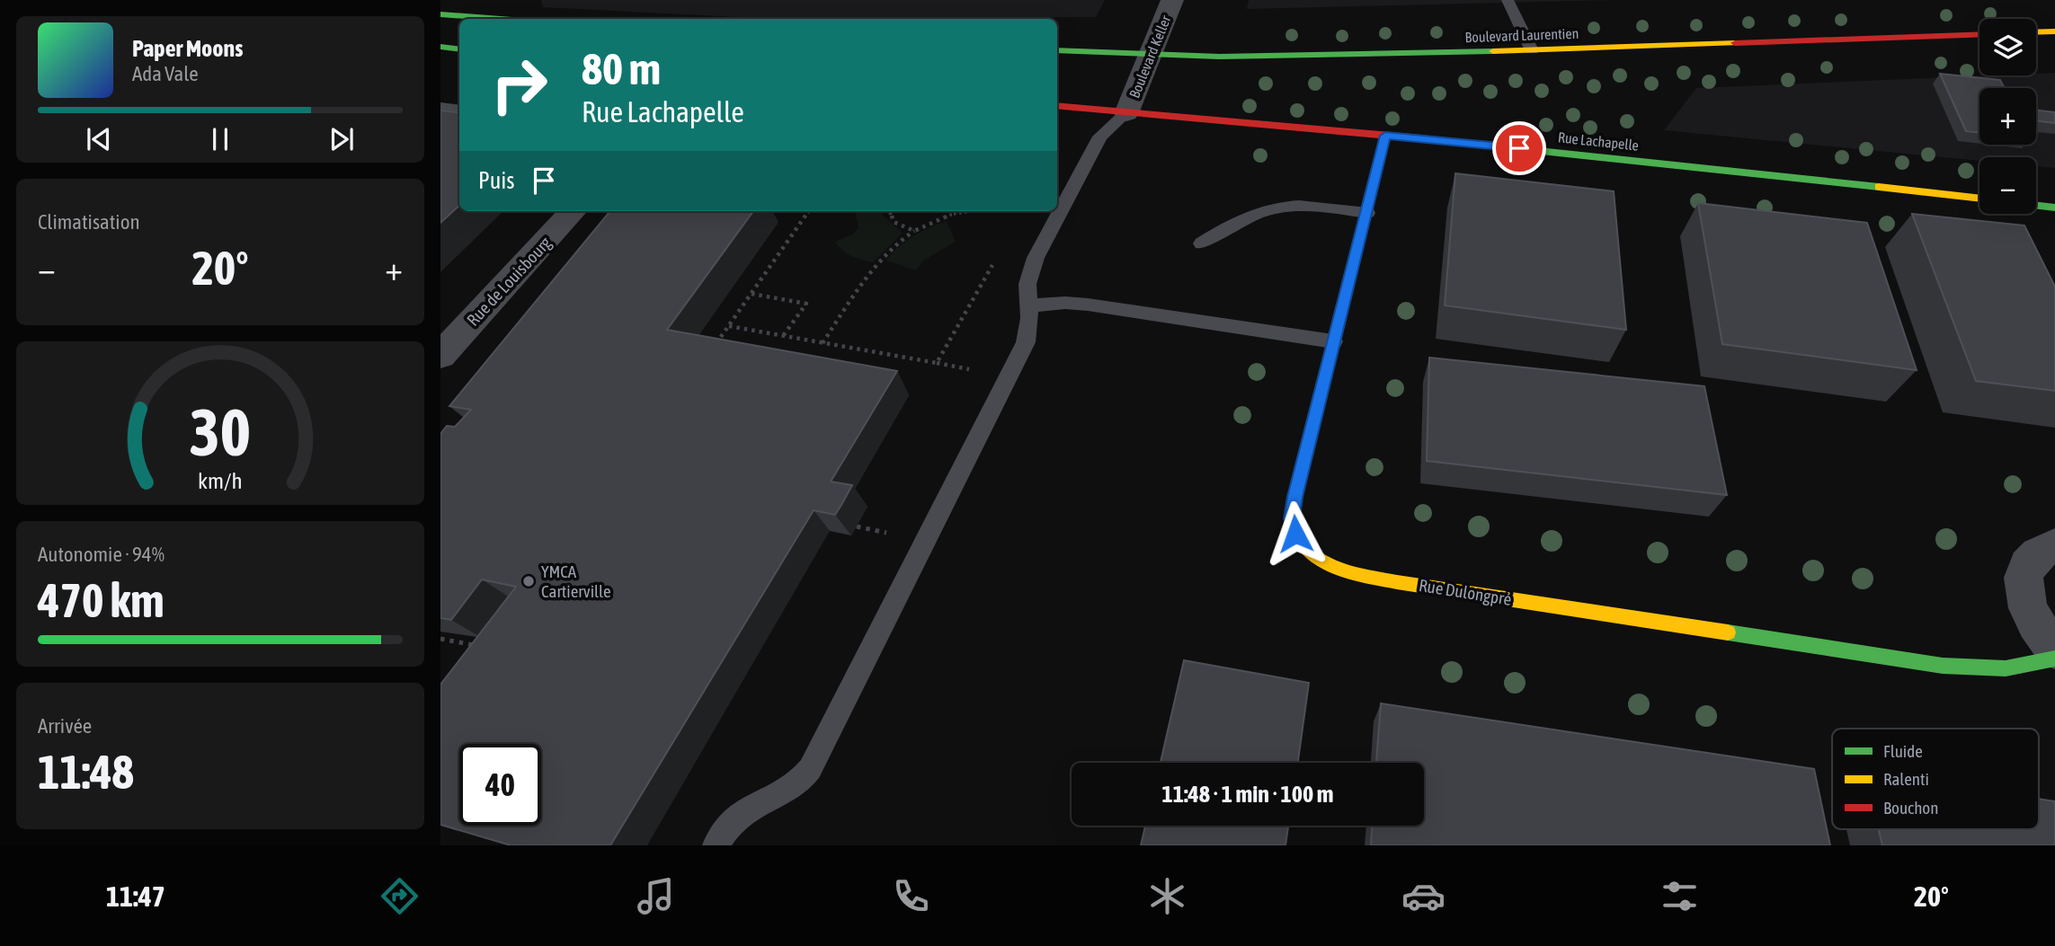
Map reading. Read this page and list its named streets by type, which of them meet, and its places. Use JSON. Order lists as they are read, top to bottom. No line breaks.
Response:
{"streets":{"main road":["Boulevard Laurentien","Rue Lachapelle","Rue Dulongpré"],"street":["Boulevard Keller","Rue de Louisbourg"]},"crossings":[["Boulevard Laurentien","Boulevard Keller"],["Boulevard Keller","Rue Lachapelle"],["Rue Lachapelle","Rue Dulongpré"]],"places":["YMCA Cartierville"],"legend":["Fluide","Ralenti","Bouchon"],"page":{"map_buttons":["+","−"],"turn":["80 m","Rue Lachapelle"],"song":["Paper Moons","Ada Vale"],"then":"Puis","tile":["Climatisation",["Autonomie · 94%","470 km"],["Arrivée","11:48"]],"heat":["−","20°","+"],"limit":"40","trip":"11:48 · 1 min · 100 m","tabs":["11:47","20°"],"gauge":["30","km/h"]}}
